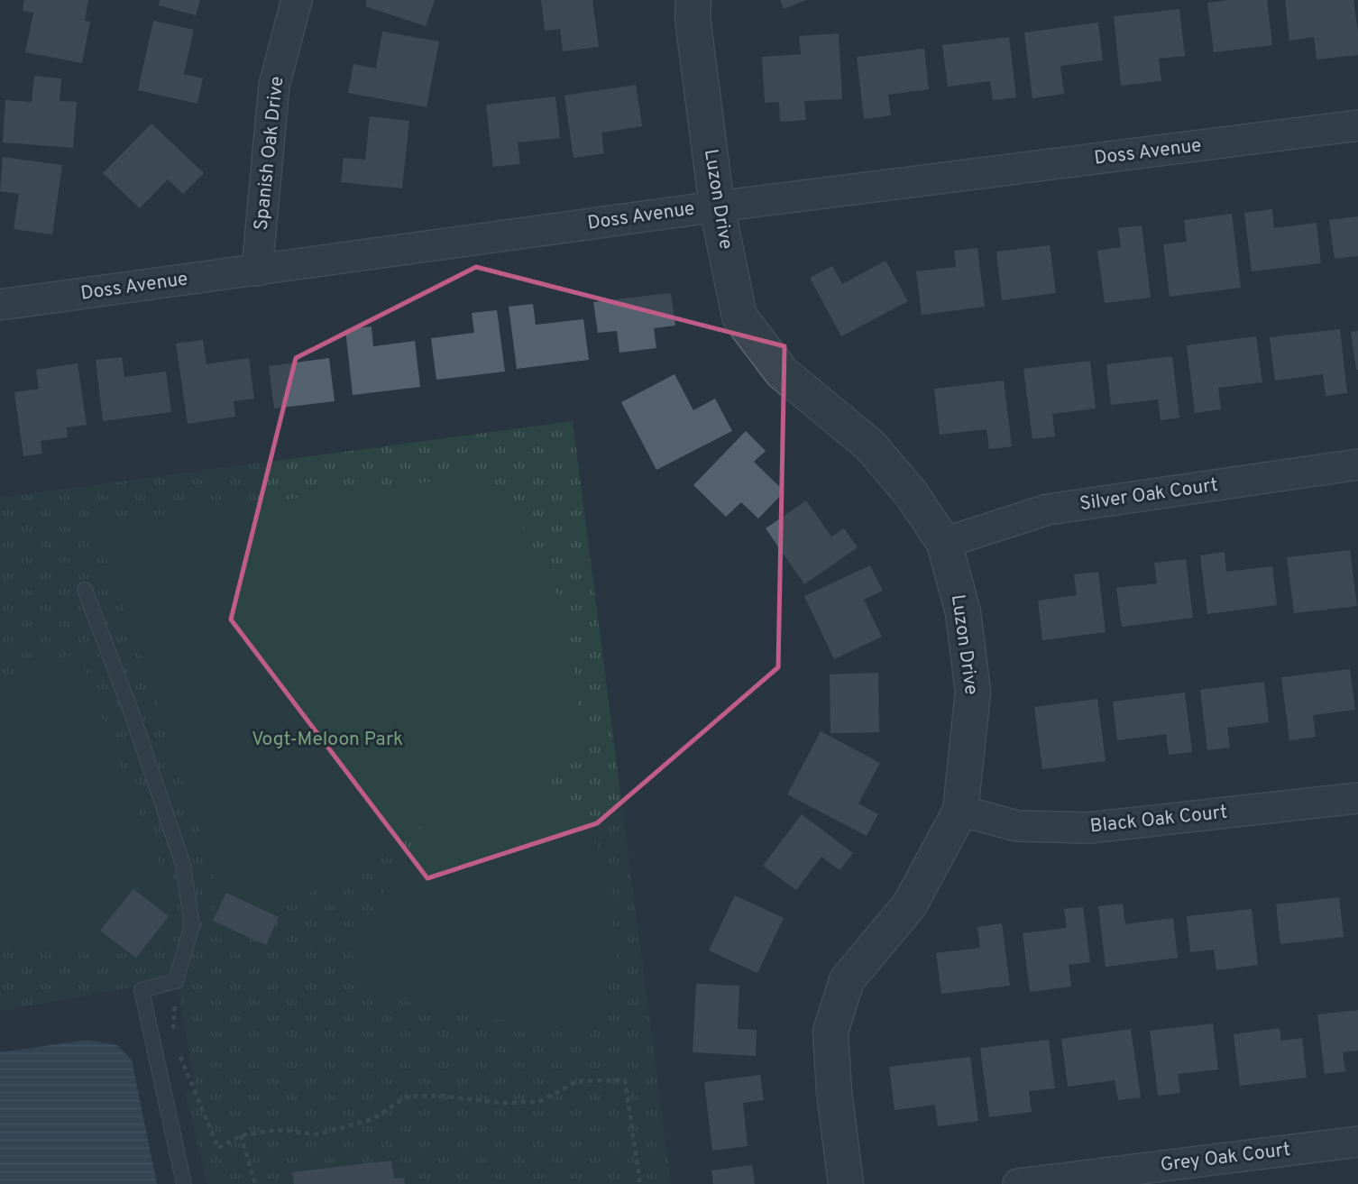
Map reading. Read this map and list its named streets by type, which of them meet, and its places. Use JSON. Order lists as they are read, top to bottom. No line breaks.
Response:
{"streets":{"street":["Doss Avenue","Spanish Oak Drive","Luzon Drive","Silver Oak Court","Black Oak Court","Grey Oak Court"]},"crossings":[["Doss Avenue","Spanish Oak Drive"],["Doss Avenue","Luzon Drive"],["Luzon Drive","Silver Oak Court"],["Luzon Drive","Black Oak Court"]],"parks":["Vogt-Meloon Park"]}
